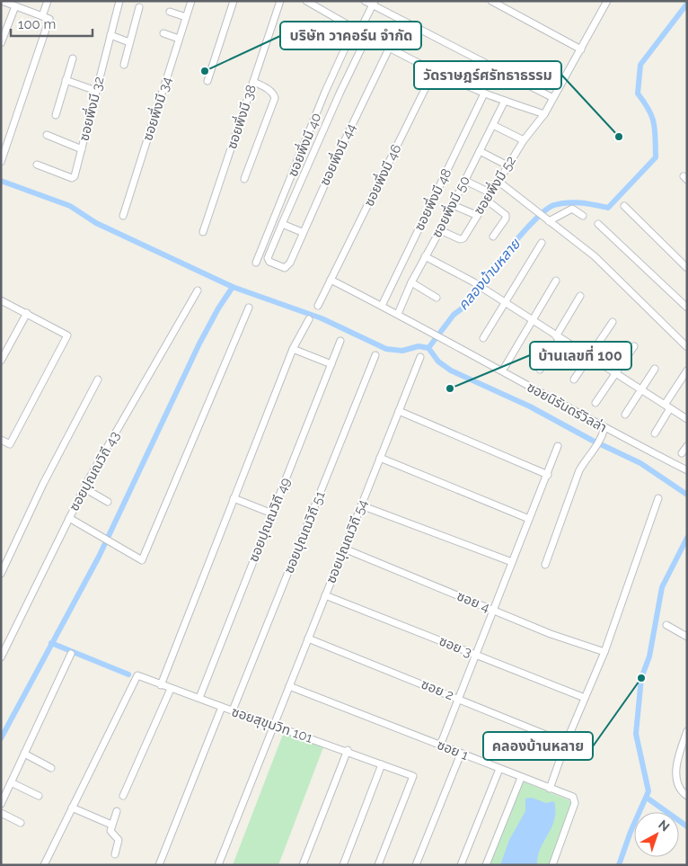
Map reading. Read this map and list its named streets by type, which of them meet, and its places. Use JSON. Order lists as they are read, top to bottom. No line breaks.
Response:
{"streets":{"street":["ซอยพึ่งมี 32","ซอยพึ่งมี 34","ซอยพึ่งมี 38","ซอยพึ่งมี 40","ซอยพึ่งมี 44","ซอยพึ่งมี 46","ซอยพึ่งมี 52","ซอยพึ่งมี 48","ซอยพึ่งมี 50","ซอยนิรันดร์วิลล่า","ซอยปุณณวิถี 43","ซอยปุณณวิถี 49","ซอยปุณณวิถี 51","ซอยปุณณวิถี 54","ซอย 4","ซอย 3","ซอย 2","ซอยสุขุมวิท 101","ซอย 1"]},"crossings":[["ซอยพึ่งมี 46","ซอยนิรันดร์วิลล่า"],["ซอยพึ่งมี 52","ซอยพึ่งมี 50"],["ซอยพึ่งมี 48","ซอยนิรันดร์วิลล่า"],["ซอยพึ่งมี 50","ซอยนิรันดร์วิลล่า"],["ซอยปุณณวิถี 51","ซอยสุขุมวิท 101"],["ซอยปุณณวิถี 54","ซอย 4"],["ซอยปุณณวิถี 54","ซอย 3"],["ซอยปุณณวิถี 54","ซอย 2"],["ซอยปุณณวิถี 54","ซอยสุขุมวิท 101"],["ซอยปุณณวิถี 54","ซอย 1"]],"water":["คลองบ้านหลาย"],"places":["บริษัท วาคอร์น จำกัด","วัดราษฎร์ศรัทธาธรรม","บ้านเลขที่ 100","คลองบ้านหลาย"],"scale_bar":"100 m","north":"top right"}
